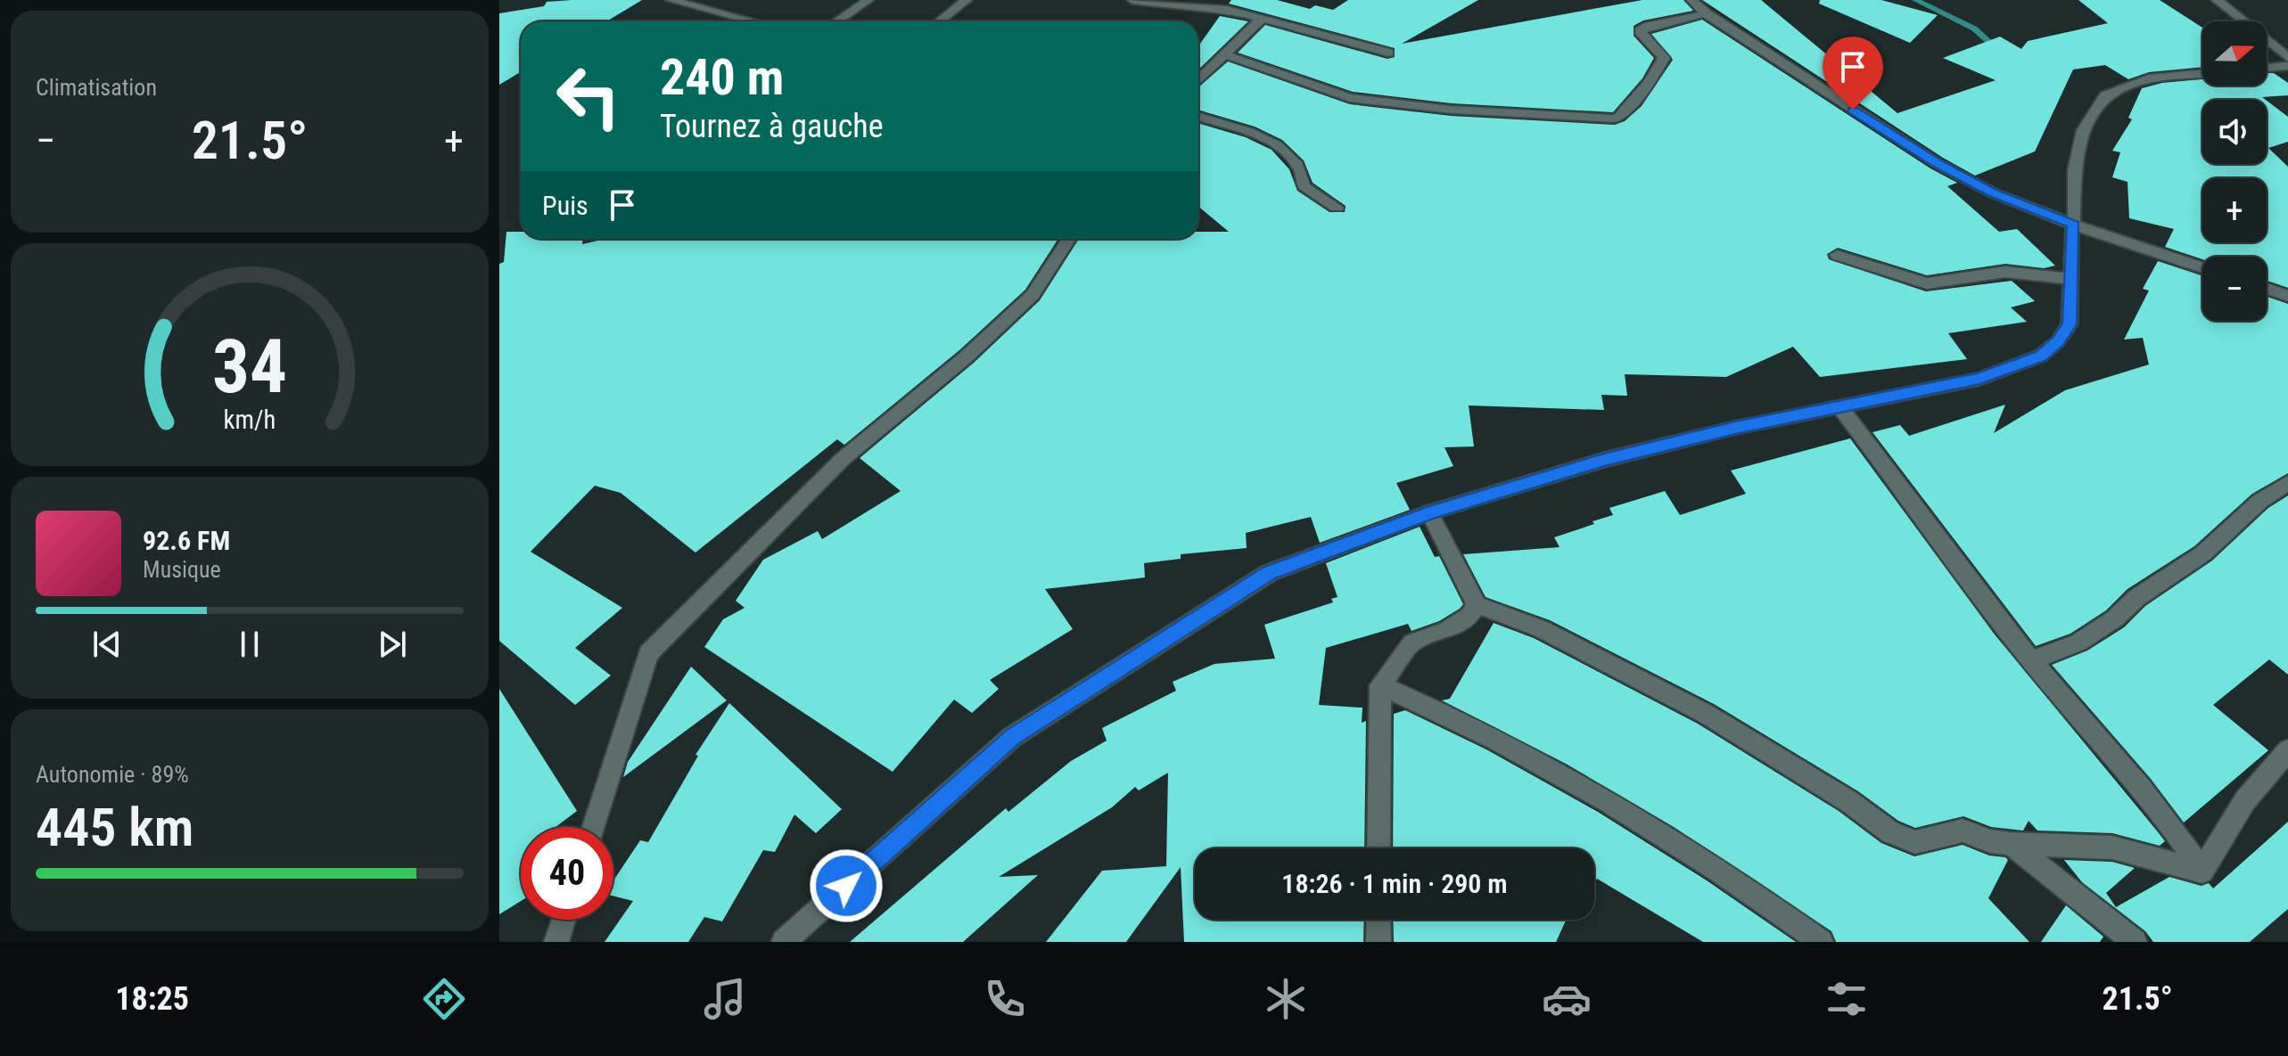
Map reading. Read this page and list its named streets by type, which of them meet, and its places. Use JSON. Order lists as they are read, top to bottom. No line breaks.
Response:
{"north":"right","page":{"tile":["Climatisation",["Autonomie · 89%","445 km"]],"map_buttons":["+","−"],"turn":["240 m","Tournez à gauche"],"heat":["−","21.5°","+"],"then":"Puis","song":["92.6 FM","Musique"],"limit":"40","trip":"18:26 · 1 min · 290 m","tabs":["18:25","21.5°"],"gauge":["34","km/h"]}}
